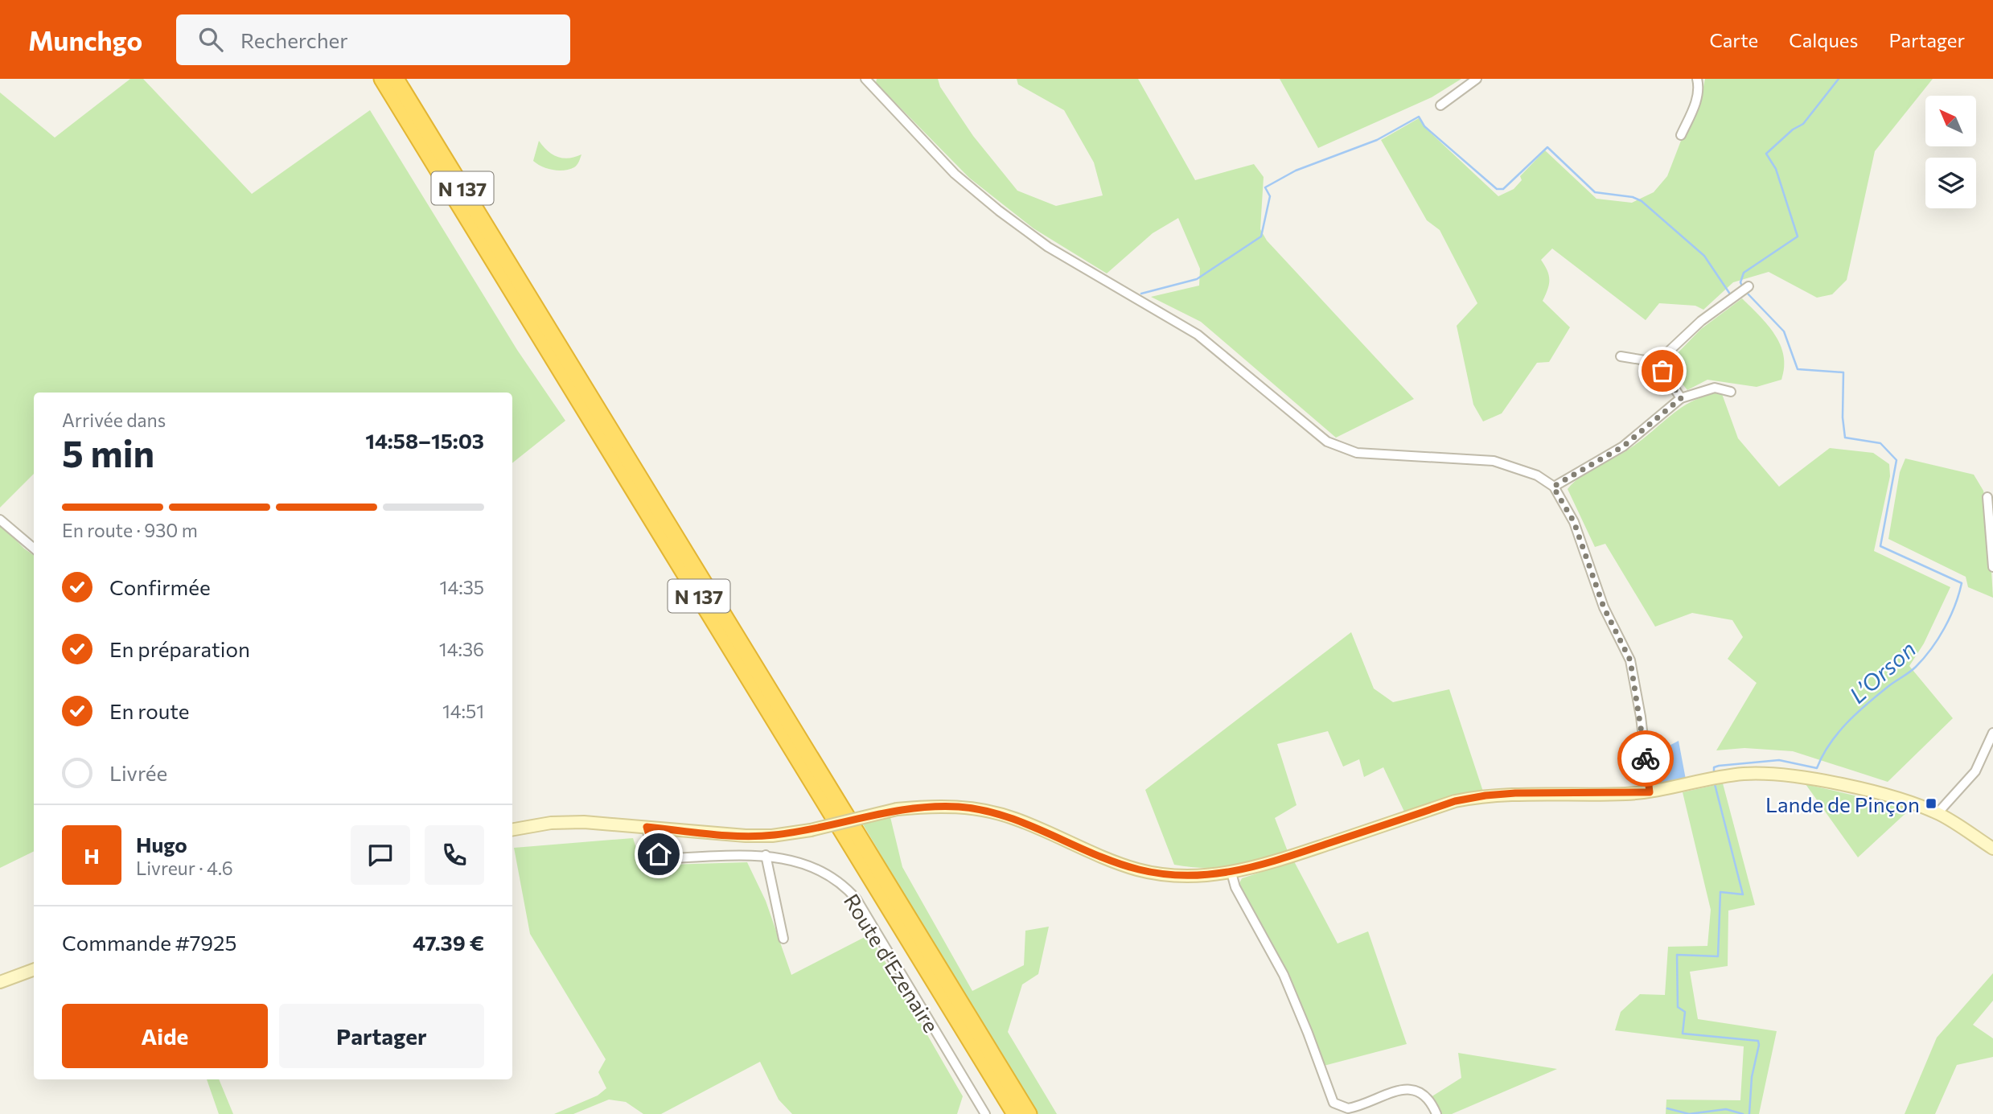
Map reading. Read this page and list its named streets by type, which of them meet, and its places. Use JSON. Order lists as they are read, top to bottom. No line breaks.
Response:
{"streets":{"highway":["N 137"],"street":["Route d'Ezenaire"]},"water":["L’Orson"],"places":{"transit":["Lande de Pinçon"]},"north":"top left","page":{"header":"Munchgo","search":"Rechercher","nav":["Carte","Calques","Partager"],"heading":["5 min","Arrivée dans","14:58–15:03"],"panel":["Hugo","Livreur · 4.6","Commande #7925","47.39 €"],"bar":"En route · 930 m","list":[["Confirmée","14:35"],["En préparation","14:36"],["En route","14:51"],"Livrée"],"round":"H","buttons":["Aide","Partager"]}}
